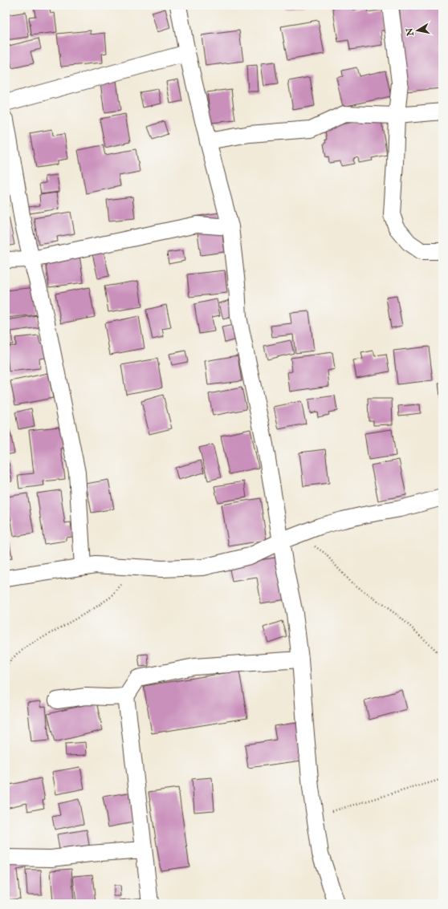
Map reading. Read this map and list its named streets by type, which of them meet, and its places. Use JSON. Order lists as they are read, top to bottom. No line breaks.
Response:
{"north":"left"}
